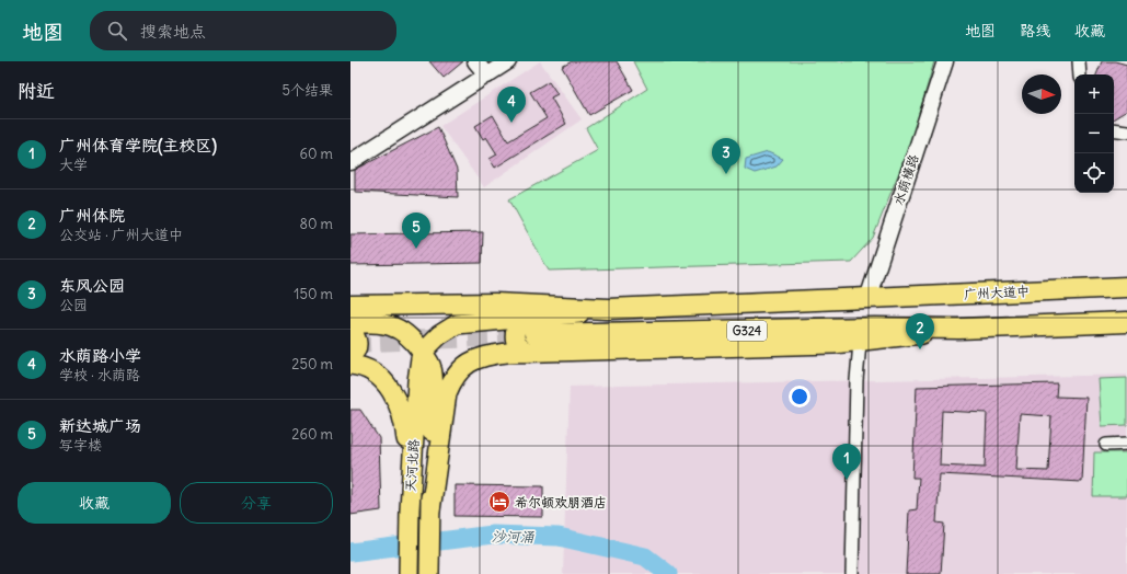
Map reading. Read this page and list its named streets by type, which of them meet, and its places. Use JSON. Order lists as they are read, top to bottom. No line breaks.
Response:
{"streets":{"highway":["广州大道中","G324"],"main road":["天河北路"],"street":["水荫横路"]},"crossings":[["水荫横路","广州大道中"],["水荫横路","G324"],["广州大道中","G324"]],"water":["沙河涌"],"places":{"hotel":["希尔顿欢朋酒店"]},"north":"right","page":{"header":"地图","search":"搜索地点","nav":["地图","路线","收藏"],"heading":["附近","5个结果"],"map_buttons":["+","−"],"pins":["4","3","5","2","1"],"list":[{"mark":"1","name":"广州体育学院(主校区)","note":"大学","value":"60 m"},{"mark":"2","name":"广州体院","note":"公交站 · 广州大道中","value":"80 m"},{"mark":"3","name":"东风公园","note":"公园","value":"150 m"},{"mark":"4","name":"水荫路小学","note":"学校 · 水荫路","value":"250 m"},{"mark":"5","name":"新达城广场","note":"写字楼","value":"260 m"}],"buttons":["收藏","分享"]}}
